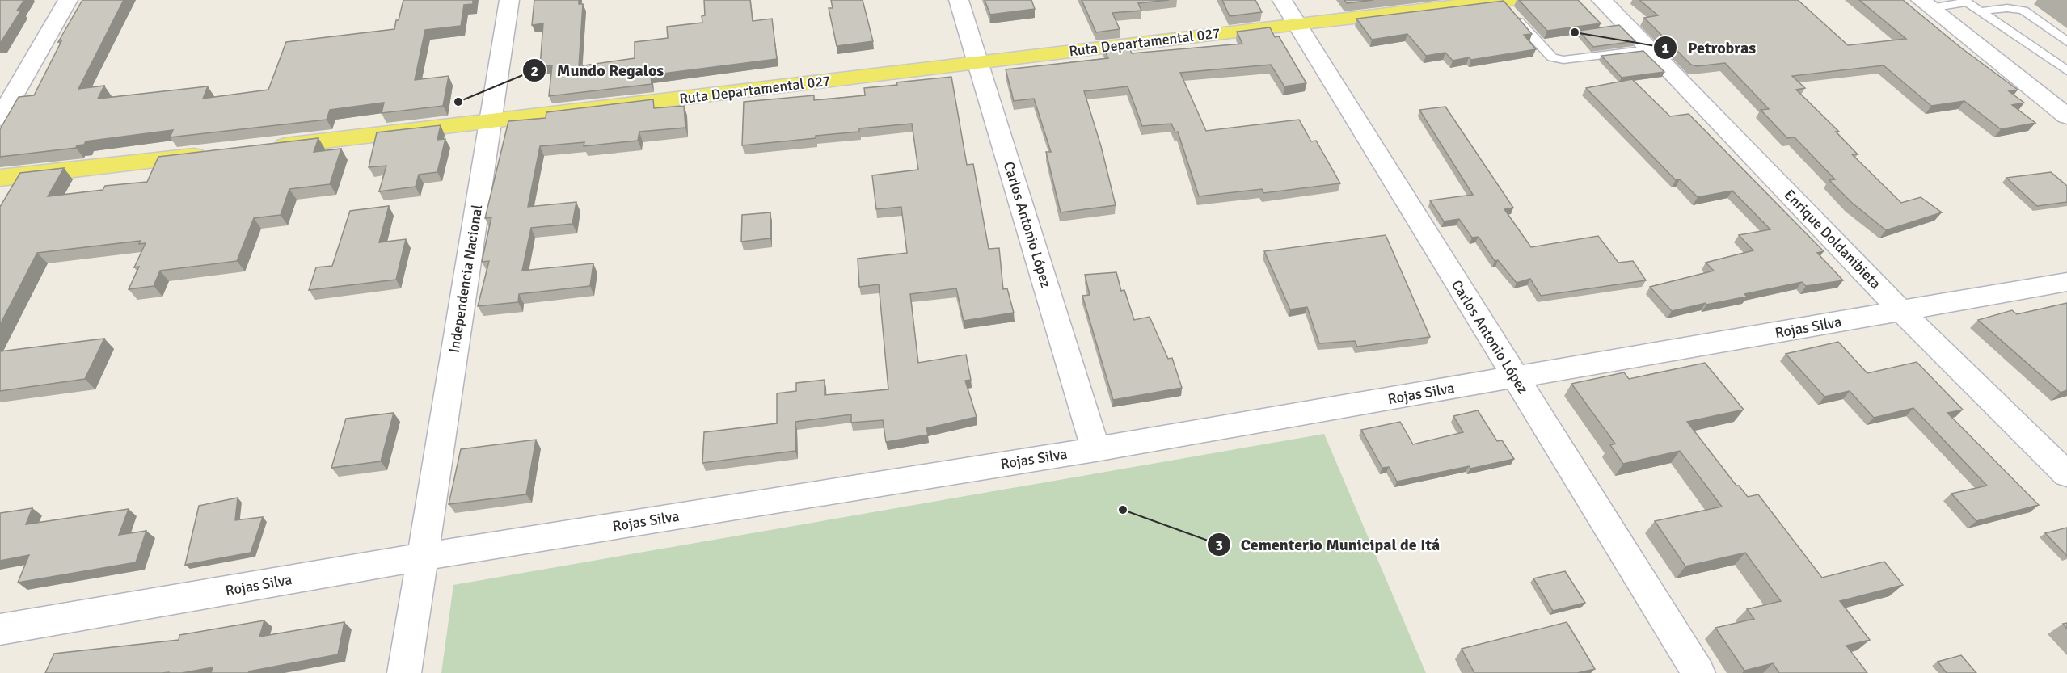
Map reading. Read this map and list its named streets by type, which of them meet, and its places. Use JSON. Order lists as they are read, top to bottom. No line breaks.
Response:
{"streets":{"main road":["Ruta Departamental 027"],"street":["Carlos Antonio López","Enrique Doldanibieta","Independencia Nacional","Rojas Silva"]},"crossings":[["Ruta Departamental 027","Carlos Antonio López"],["Ruta Departamental 027","Independencia Nacional"],["Carlos Antonio López","Rojas Silva"],["Enrique Doldanibieta","Rojas Silva"],["Independencia Nacional","Rojas Silva"]],"places":["Petrobras","Mundo Regalos","Cementerio Municipal de Itá"]}
